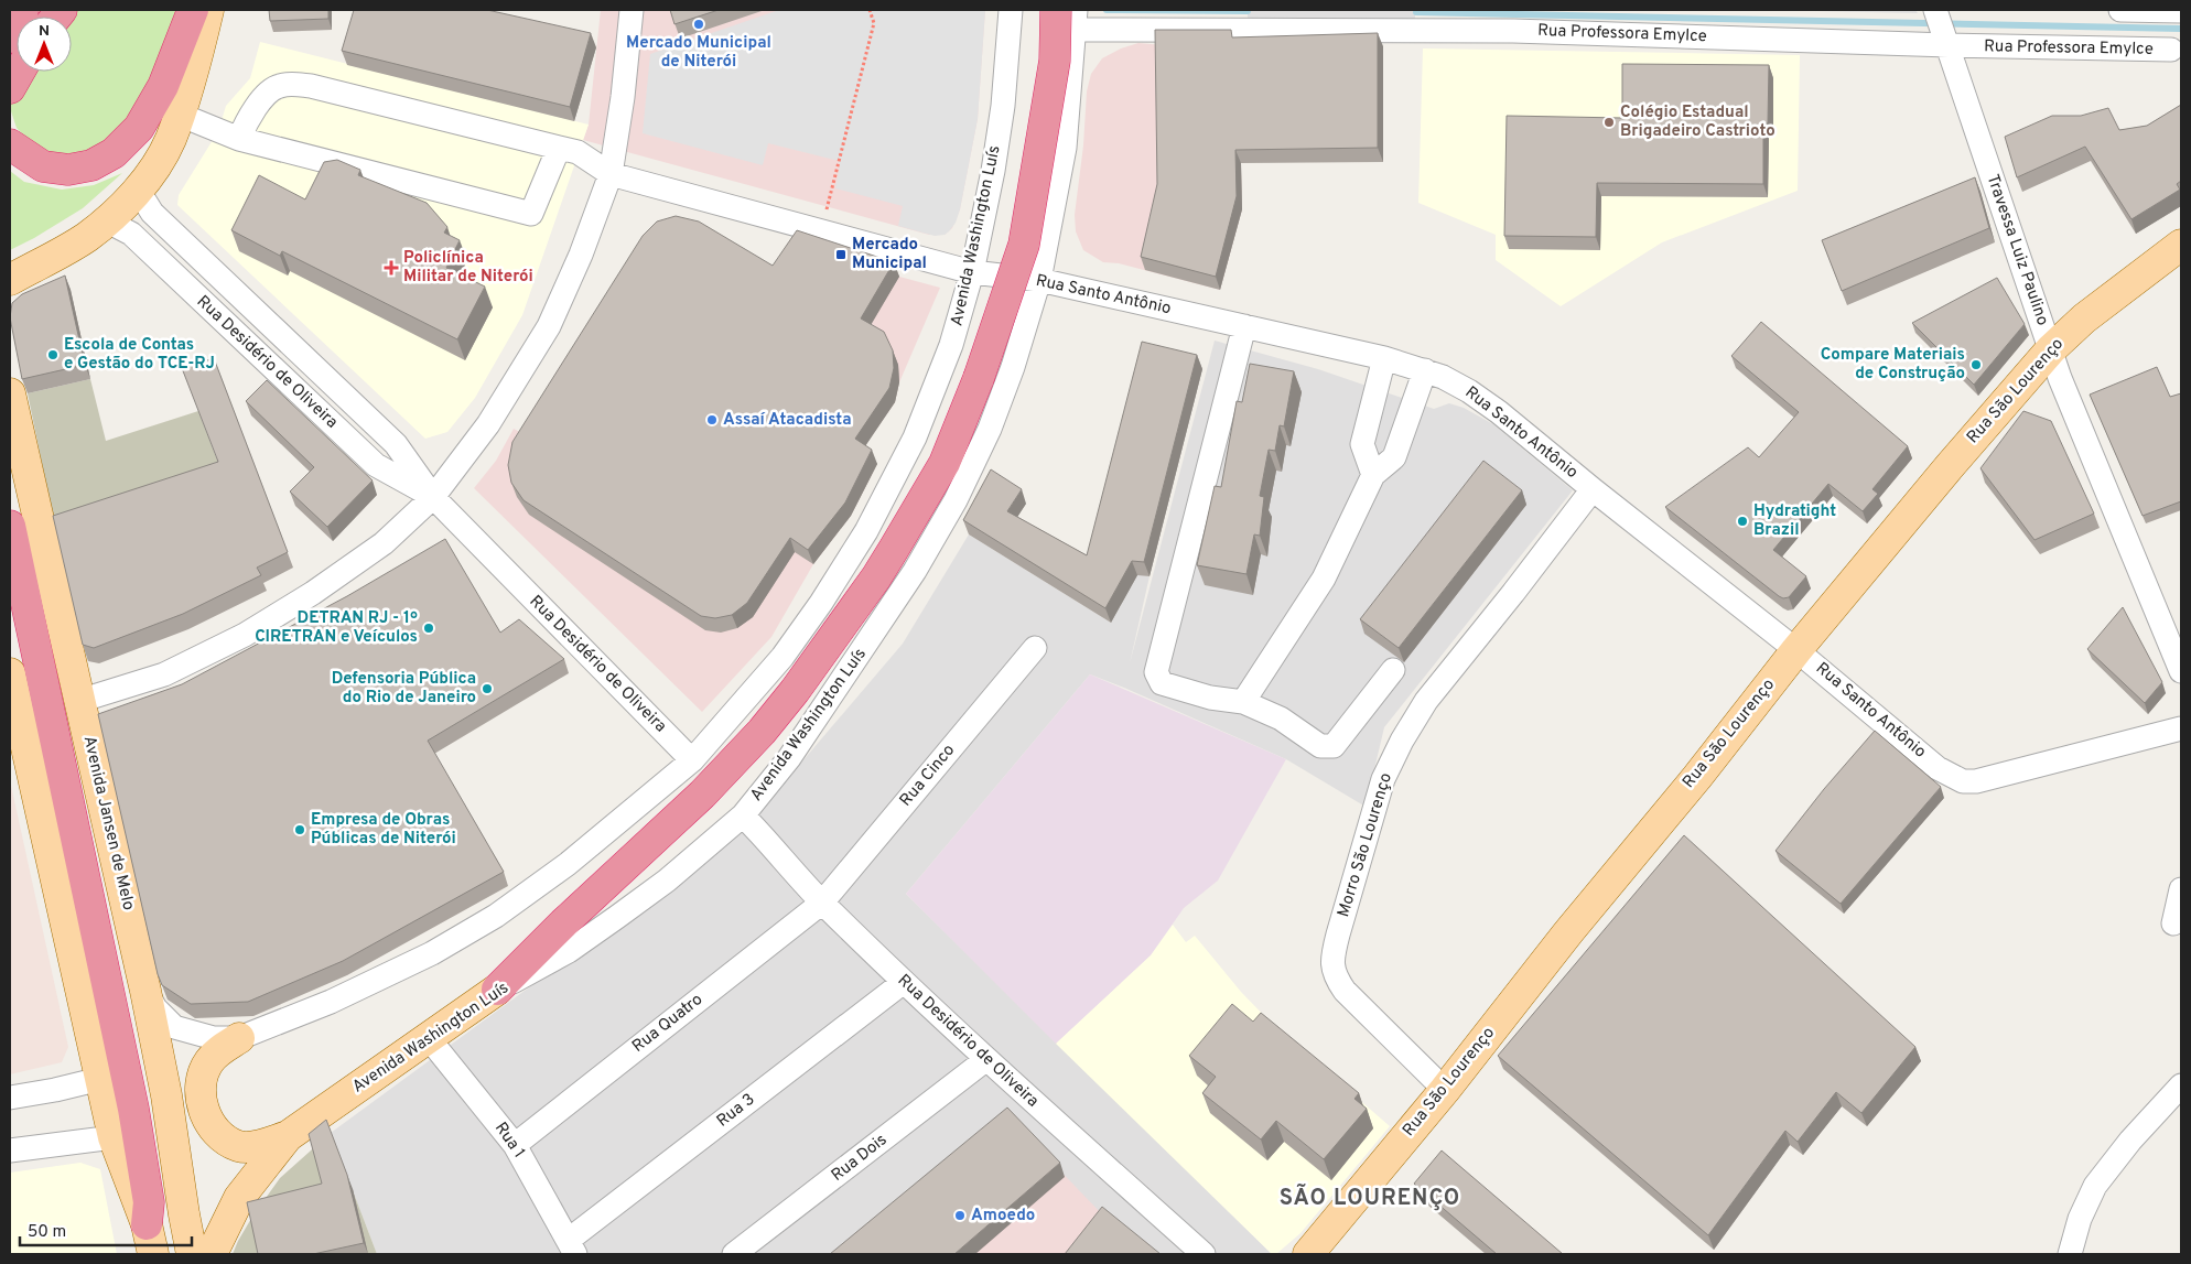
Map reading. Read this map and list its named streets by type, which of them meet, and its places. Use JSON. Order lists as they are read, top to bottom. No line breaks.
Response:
{"streets":{"main road":["Avenida Washington Luís","Rua São Lourenço","Avenida Jansen de Melo"],"street":["Rua Professora Emylce","Travessa Luiz Paulino","Rua Santo Antônio","Rua Desidério de Oliveira","Rua Cinco","Morro São Lourenço","Rua Quatro","Rua 3","Rua 1","Rua Dois"]},"crossings":[["Rua Professora Emylce","Avenida Washington Luís"],["Rua Professora Emylce","Travessa Luiz Paulino"],["Avenida Washington Luís","Rua Santo Antônio"],["Avenida Washington Luís","Rua Desidério de Oliveira"],["Avenida Washington Luís","Avenida Jansen de Melo"],["Avenida Washington Luís","Rua 1"],["Travessa Luiz Paulino","Rua São Lourenço"],["Rua Santo Antônio","Rua São Lourenço"],["Rua Santo Antônio","Morro São Lourenço"],["Rua Desidério de Oliveira","Rua Cinco"],["Rua Desidério de Oliveira","Rua Quatro"],["Rua Desidério de Oliveira","Rua 3"],["Rua Desidério de Oliveira","Rua Dois"],["Rua São Lourenço","Morro São Lourenço"],["Rua Cinco","Rua Quatro"],["Rua Quatro","Rua 1"],["Rua 3","Rua 1"]],"districts":["SÃO LOURENÇO"],"places":{"other":["Mercado Municipal de Niterói","Colégio Estadual Brigadeiro Castrioto","Escola de Contas e Gestão do TCE-RJ","Compare Materiais de Construção","Assaí Atacadista","Hydratight Brazil","DETRAN RJ - 1º CIRETRAN e Veículos","Defensoria Pública do Rio de Janeiro","Empresa de Obras Públicas de Niterói","Amoedo"],"transit":["Mercado Municipal"],"health":["Policlínica Militar de Niterói"]},"scale_bar":"50 m","north":"top"}
